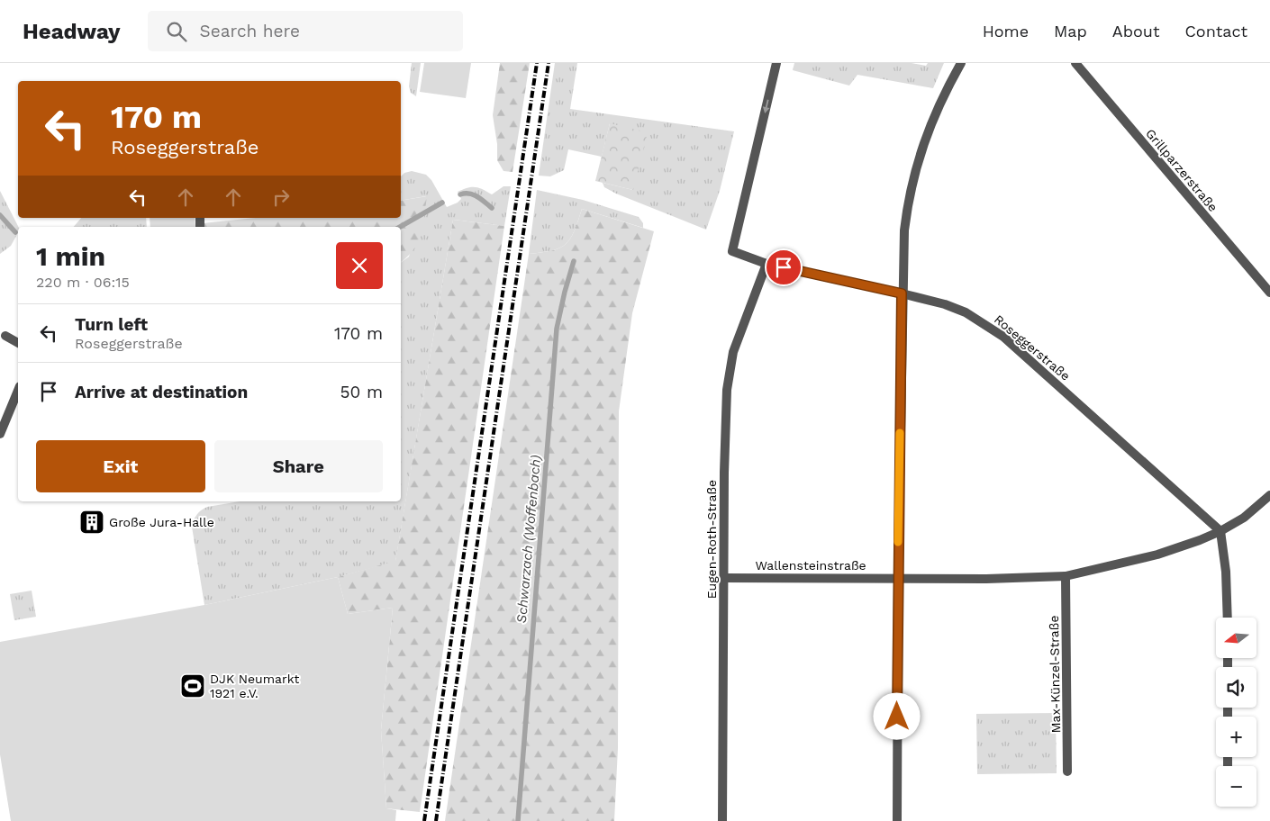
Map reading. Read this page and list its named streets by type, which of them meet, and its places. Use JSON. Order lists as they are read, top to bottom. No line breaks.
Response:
{"streets":{"street":["Grillparzerstraße","Roseggerstraße","Eugen-Roth-Straße","Wallensteinstraße","Max-Künzel-Straße"]},"crossings":[["Roseggerstraße","Eugen-Roth-Straße"],["Eugen-Roth-Straße","Wallensteinstraße"]],"water":["Schwarzach (Woffenbach)"],"places":{"building":["Große Jura-Halle"],"sports":["DJK Neumarkt 1921 e.V."]},"north":"left","page":{"header":"Headway","search":"Search here","nav":["Home","Map","About","Contact"],"turn":["170 m","Roseggerstraße"],"heading":["1 min","220 m · 06:15"],"list":[{"name":"Turn left","note":"Roseggerstraße","value":"170 m"},{"name":"Arrive at destination","value":"50 m"}],"buttons":["Exit","Share"],"map_buttons":["+","−"]}}
